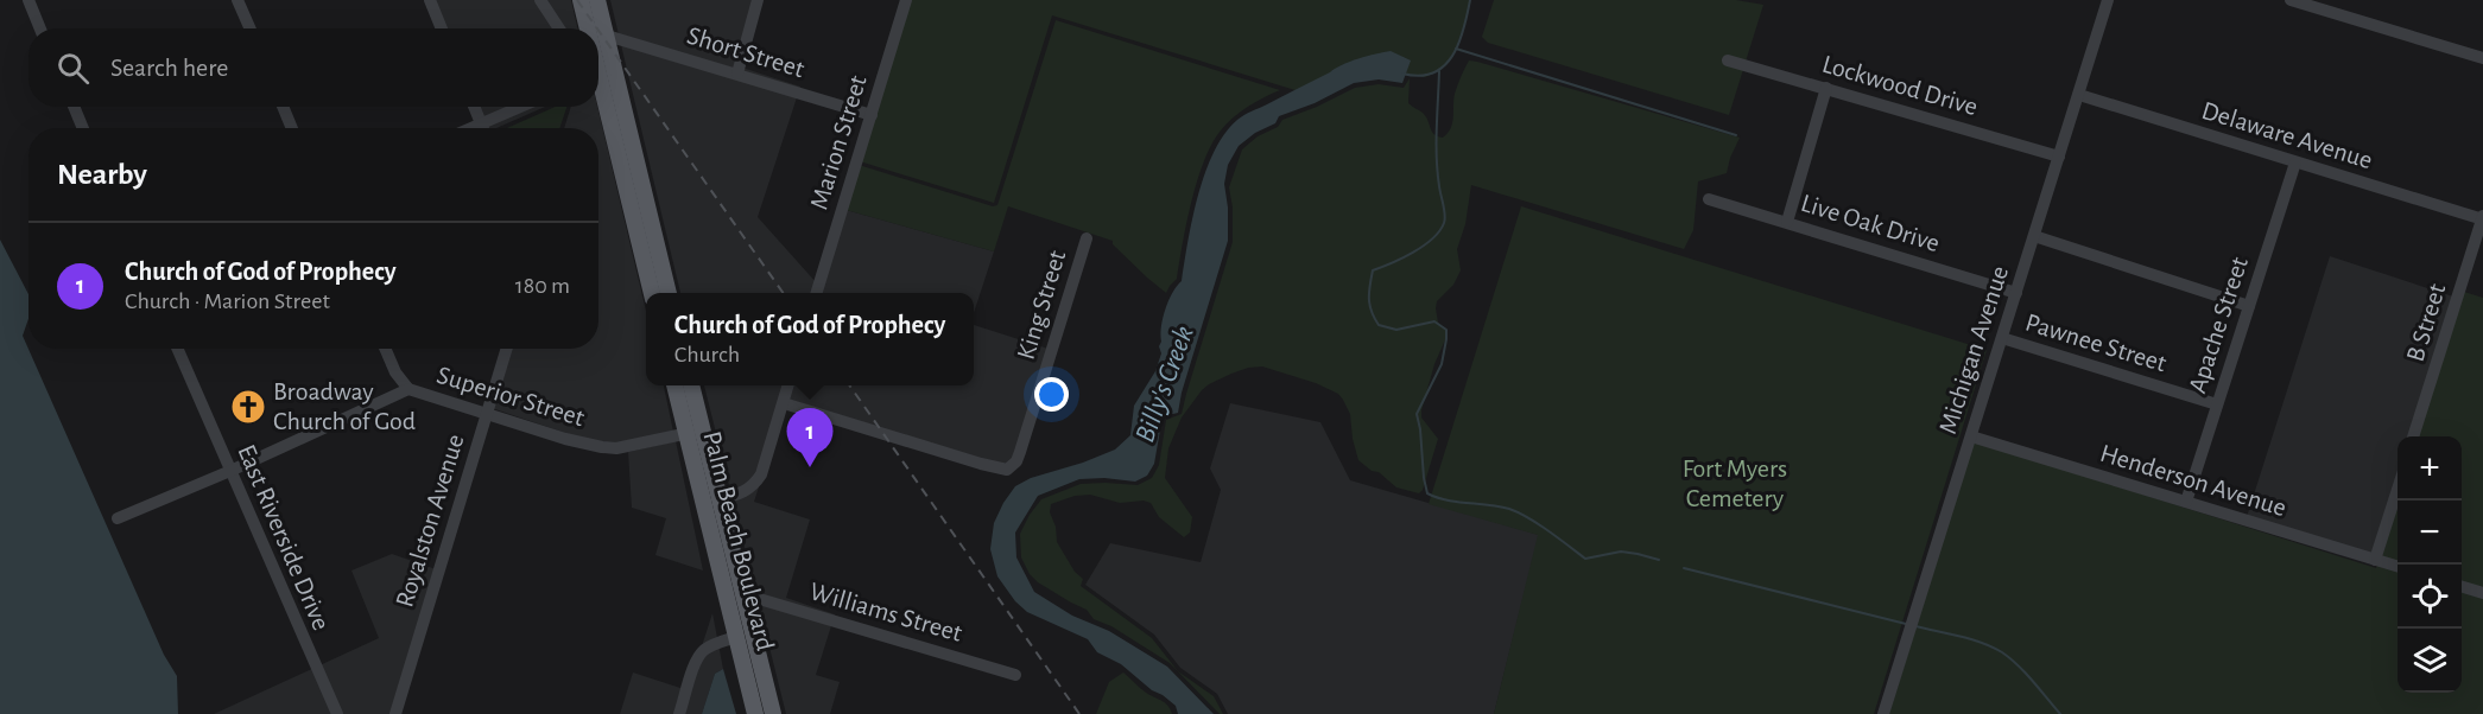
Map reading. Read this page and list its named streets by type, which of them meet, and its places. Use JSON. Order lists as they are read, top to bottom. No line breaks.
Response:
{"streets":{"main road":["Palm Beach Boulevard"],"street":["Short Street","Lockwood Drive","Delaware Avenue","Marion Street","Live Oak Drive","King Street","B Street","Apache Street","Pawnee Street","Michigan Avenue","Superior Street","Henderson Avenue","Royalston Avenue","East Riverside Drive","Williams Street"]},"crossings":[["Short Street","Marion Street"],["Lockwood Drive","Michigan Avenue"],["Delaware Avenue","B Street"],["Delaware Avenue","Apache Street"],["Delaware Avenue","Michigan Avenue"],["Live Oak Drive","Michigan Avenue"],["Apache Street","Pawnee Street"],["Apache Street","Henderson Avenue"],["Pawnee Street","Michigan Avenue"],["Michigan Avenue","Henderson Avenue"],["Superior Street","Royalston Avenue"],["Superior Street","East Riverside Drive"],["Superior Street","Palm Beach Boulevard"],["Palm Beach Boulevard","Williams Street"]],"water":["Billy's Creek"],"parks":["Fort Myers Cemetery"],"places":{"church":["Broadway Church of God"]},"page":{"search":"Search here","heading":"Nearby","list":[{"mark":"1","name":"Church of God of Prophecy","note":"Church · Marion Street","value":"180 m"}],"popup":["Church of God of Prophecy","Church"],"pins":"1","map_buttons":["+","−"]}}
